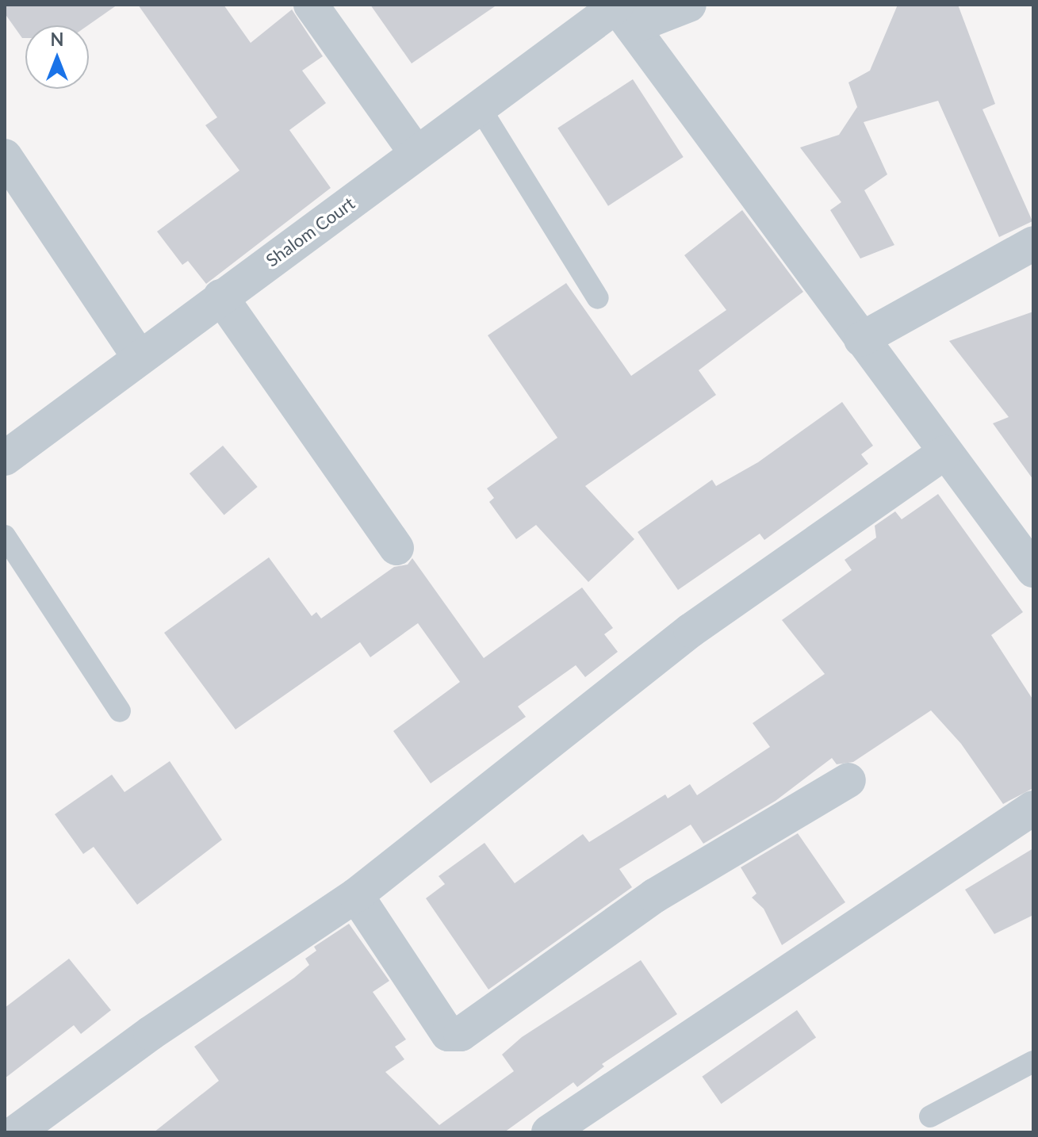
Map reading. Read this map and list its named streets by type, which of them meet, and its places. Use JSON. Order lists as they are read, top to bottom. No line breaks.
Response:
{"streets":{"street":["Shalom Court"]},"north":"top"}
